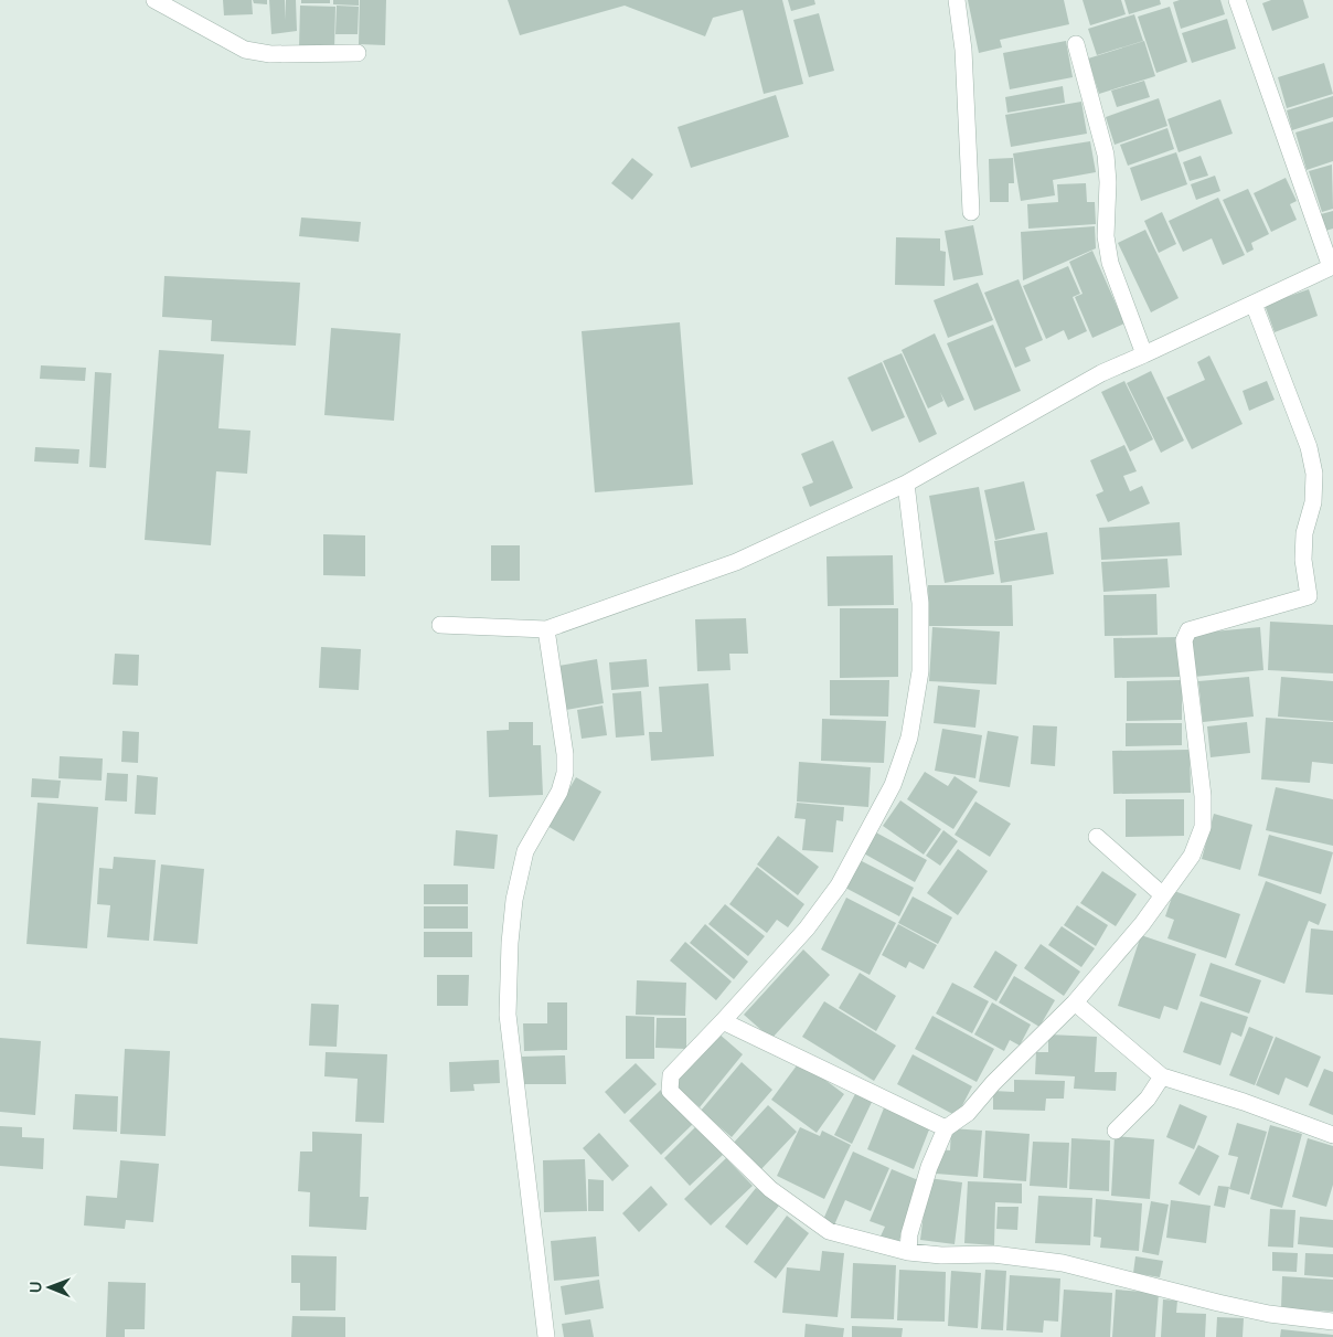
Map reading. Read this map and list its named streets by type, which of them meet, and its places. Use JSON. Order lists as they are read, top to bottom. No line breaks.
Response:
{"north":"left"}
